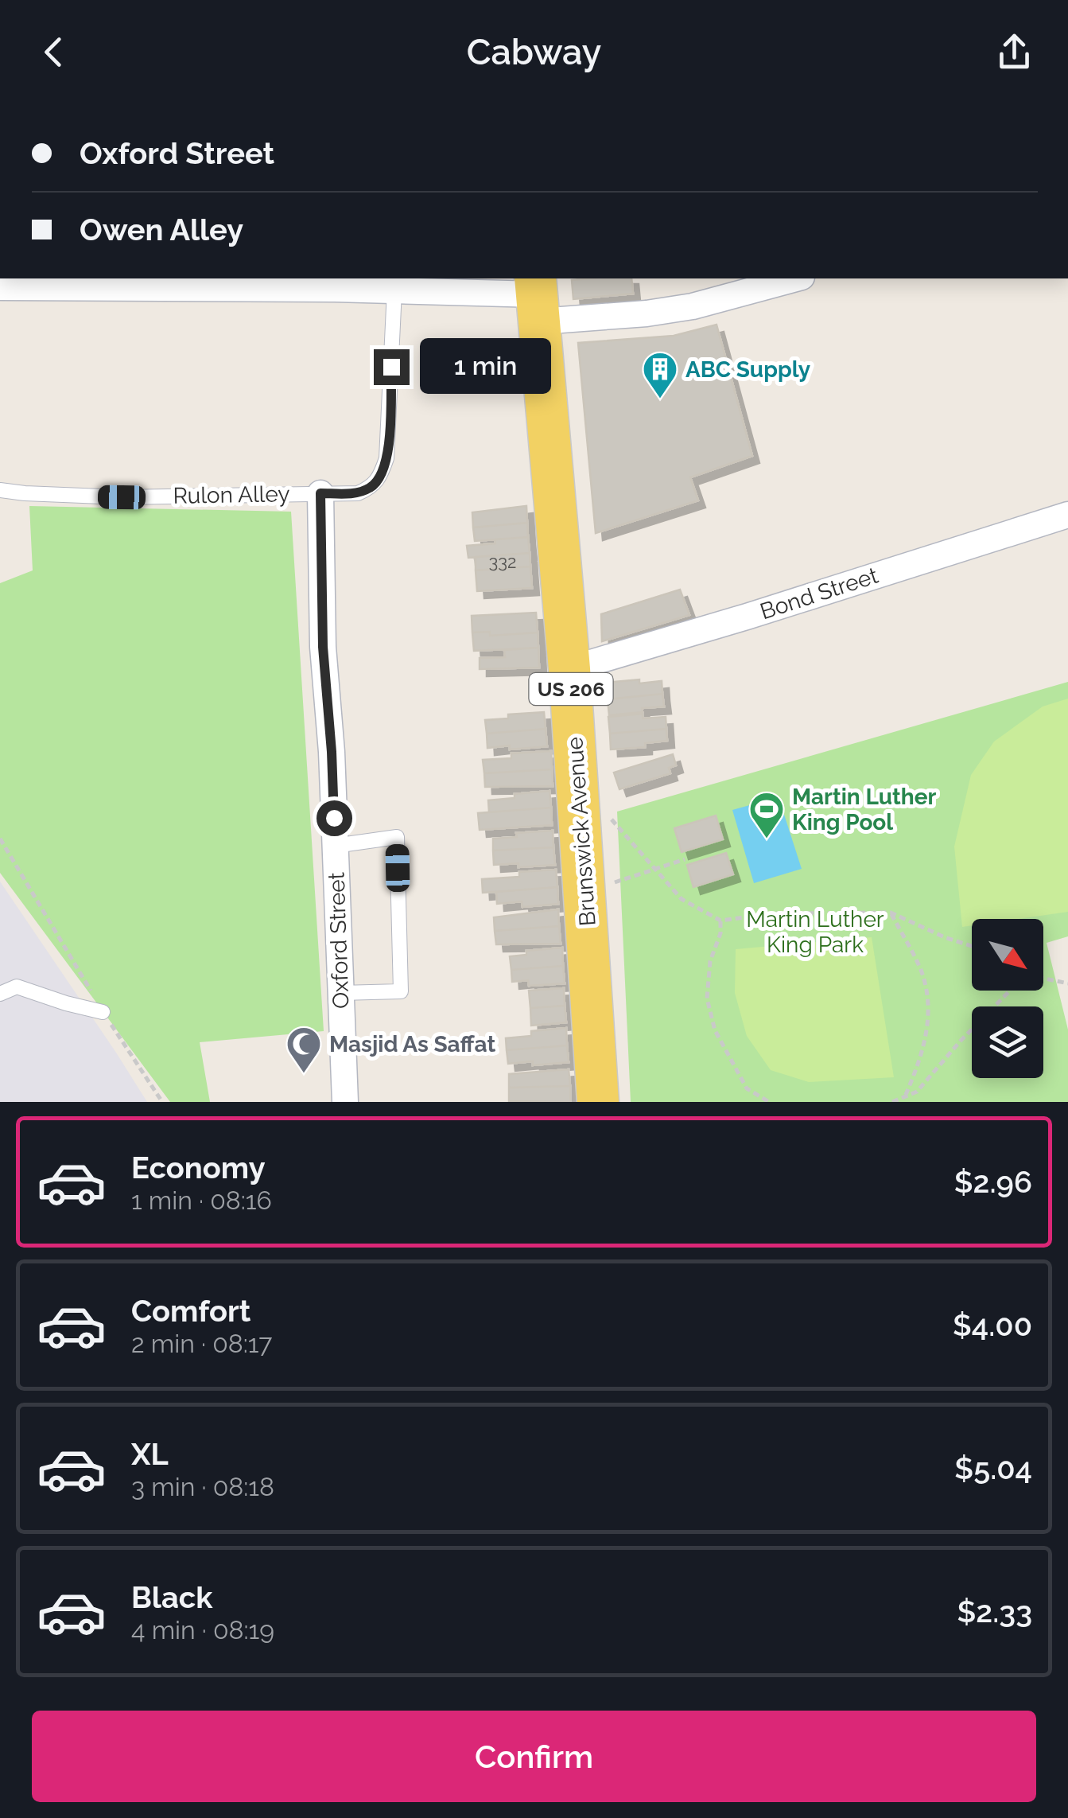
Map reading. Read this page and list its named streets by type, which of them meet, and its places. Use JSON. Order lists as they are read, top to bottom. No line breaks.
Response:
{"streets":{"main road":["US 206","Brunswick Avenue"],"street":["Bond Street","Oxford Street"],"lane":["Rulon Alley"]},"crossings":[["Rulon Alley","Oxford Street"],["Bond Street","Brunswick Avenue"]],"parks":["Martin Luther King Park"],"places":{"building":["ABC Supply"],"sports":["Martin Luther King Pool"],"mosque":["Masjid As Saffat"]},"house_numbers":["332"],"north":"bottom right","page":{"header":"Cabway","banner":["Oxford Street","Owen Alley"],"bubble":"1 min","list":[{"name":"Economy","note":"1 min · 08:16","value":"$2.96"},{"name":"Comfort","note":"2 min · 08:17","value":"$4.00"},{"name":"XL","note":"3 min · 08:18","value":"$5.04"},{"name":"Black","note":"4 min · 08:19","value":"$2.33"}],"buttons":"Confirm"}}
